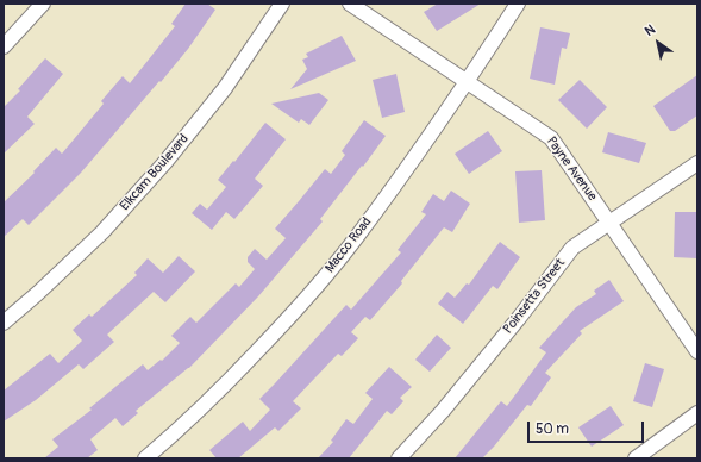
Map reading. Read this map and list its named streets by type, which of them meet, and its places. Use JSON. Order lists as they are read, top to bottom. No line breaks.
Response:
{"streets":{"street":["Payne Avenue","Elkcam Boulevard","Macco Road","Poinsetta Street"]},"crossings":[["Payne Avenue","Macco Road"],["Payne Avenue","Poinsetta Street"]],"scale_bar":"50 m","north":"top left"}
